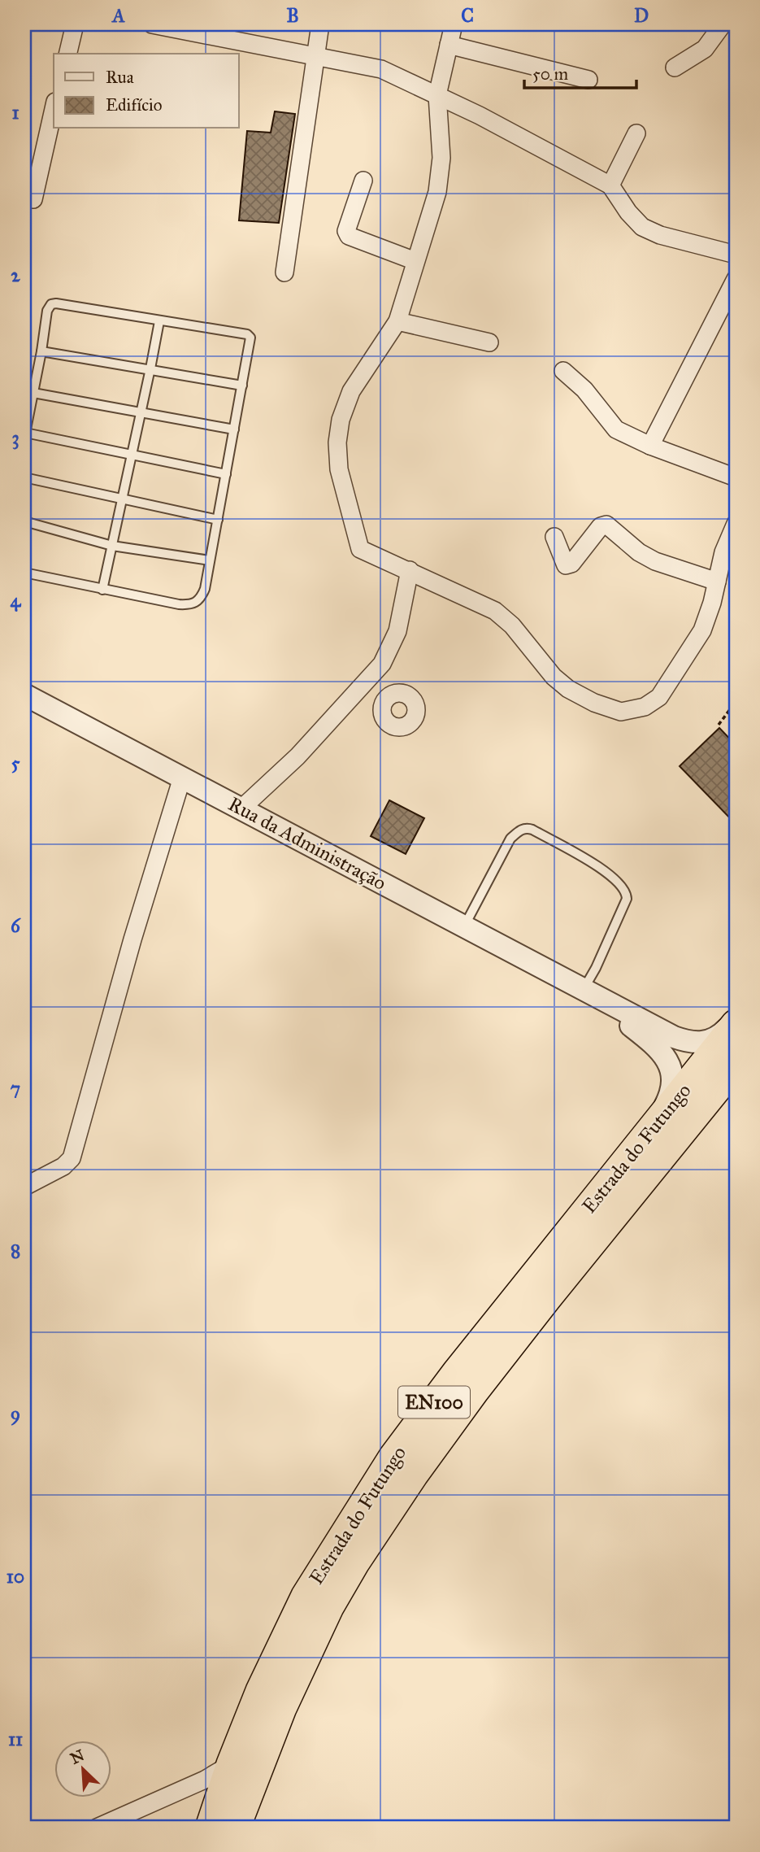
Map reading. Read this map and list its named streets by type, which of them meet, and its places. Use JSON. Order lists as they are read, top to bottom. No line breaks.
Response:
{"streets":{"highway":["Estrada do Futungo","EN100"],"street":["Rua da Administração"]},"legend":["Rua","Edifício"],"scale_bar":"50 m","north":"top left","grid":{"columns":["A","B","C","D"],"rows":["1","2","3","4","5","6","7","8","9","10","11"]}}
